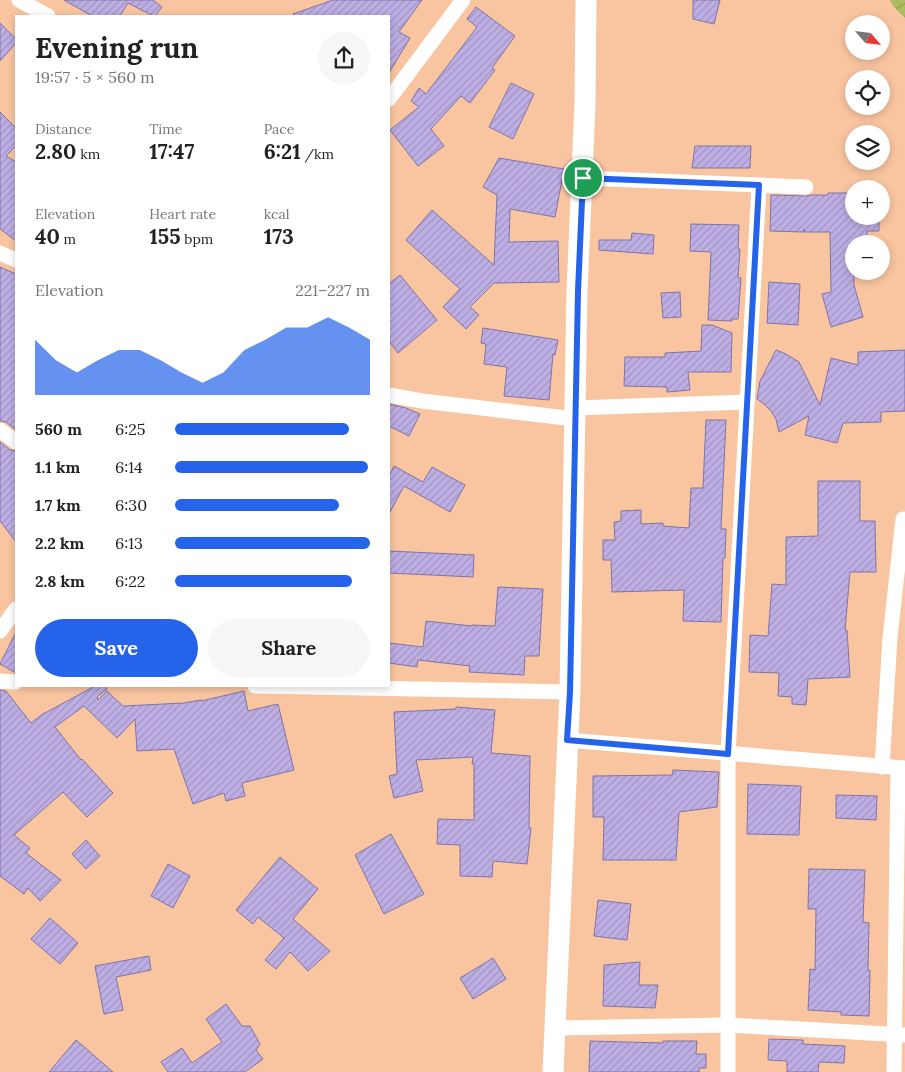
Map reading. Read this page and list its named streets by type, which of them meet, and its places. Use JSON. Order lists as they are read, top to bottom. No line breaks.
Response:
{"north":"bottom right","page":{"map_buttons":["+","−"],"heading":["Evening run","19:57 · 5 × 560 m"],"stats":[["Distance","2.80 km"],["Time","17:47"],["Pace","6:21 /km"],["Elevation","40 m"],["Heart rate","155 bpm"],["kcal","173"]],"chart":["Elevation","221–227 m"],"list":[{"name":"560 m","note":"6:25"},{"name":"1.1 km","note":"6:14"},{"name":"1.7 km","note":"6:30"},{"name":"2.2 km","note":"6:13"},{"name":"2.8 km","note":"6:22"}],"buttons":["Save","Share"]}}
